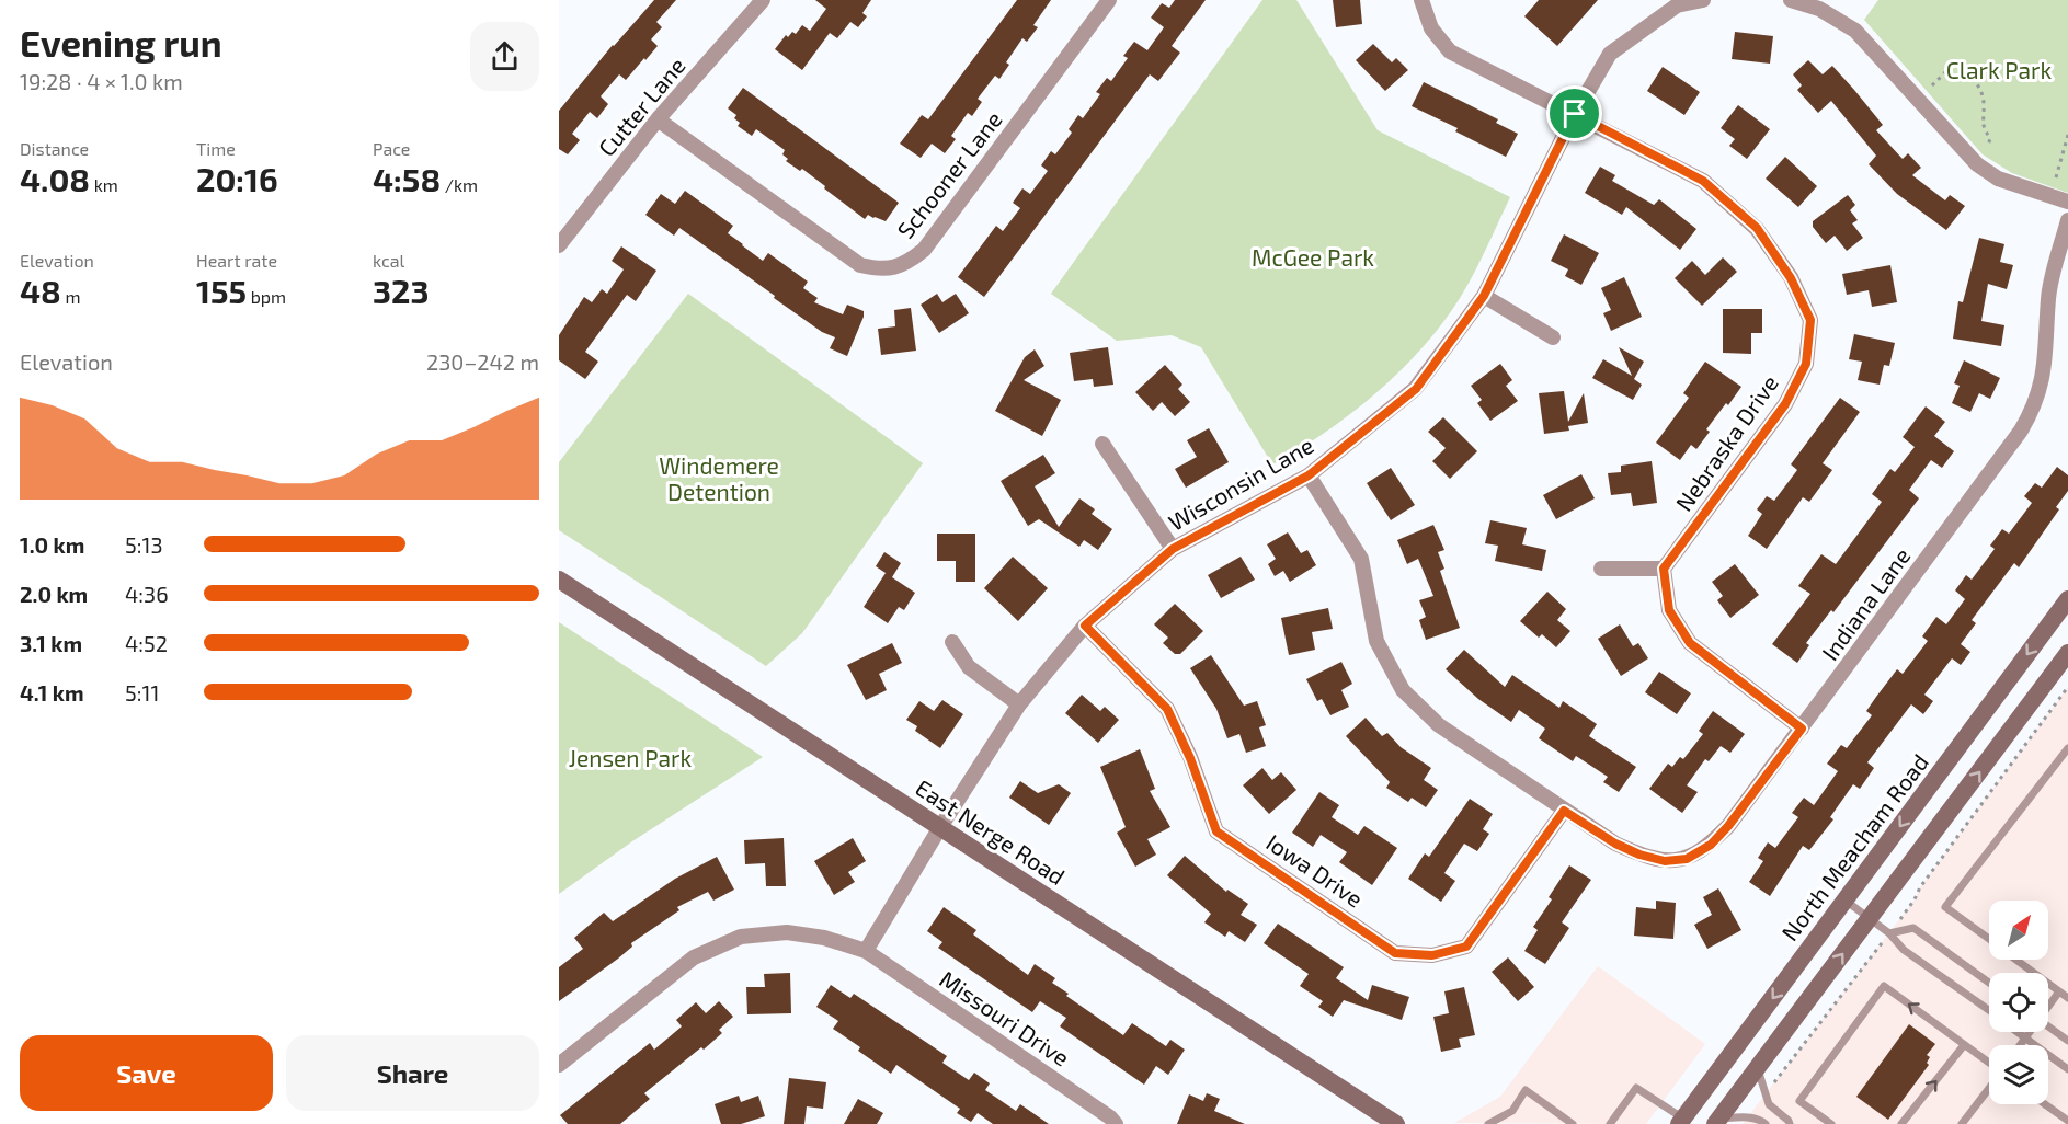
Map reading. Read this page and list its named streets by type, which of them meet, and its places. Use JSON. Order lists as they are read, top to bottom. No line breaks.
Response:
{"streets":{"main road":["East Nerge Road","North Meacham Road"],"street":["Cutter Lane","Schooner Lane","Nebraska Drive","Wisconsin Lane","Indiana Lane","Iowa Drive","Missouri Drive"]},"crossings":[["Cutter Lane","Schooner Lane"],["Nebraska Drive","Wisconsin Lane"],["Wisconsin Lane","Indiana Lane"],["Wisconsin Lane","East Nerge Road"],["Wisconsin Lane","Iowa Drive"],["Wisconsin Lane","Missouri Drive"],["Indiana Lane","Iowa Drive"]],"parks":["Clark Park","McGee Park","Windemere Detention","Jensen Park"],"north":"top right","page":{"heading":["Evening run","19:28 · 4 × 1.0 km"],"stats":[["Distance","4.08 km"],["Time","20:16"],["Pace","4:58 /km"],["Elevation","48 m"],["Heart rate","155 bpm"],["kcal","323"]],"chart":["Elevation","230–242 m"],"list":[{"name":"1.0 km","note":"5:13"},{"name":"2.0 km","note":"4:36"},{"name":"3.1 km","note":"4:52"},{"name":"4.1 km","note":"5:11"}],"buttons":["Save","Share"]}}
